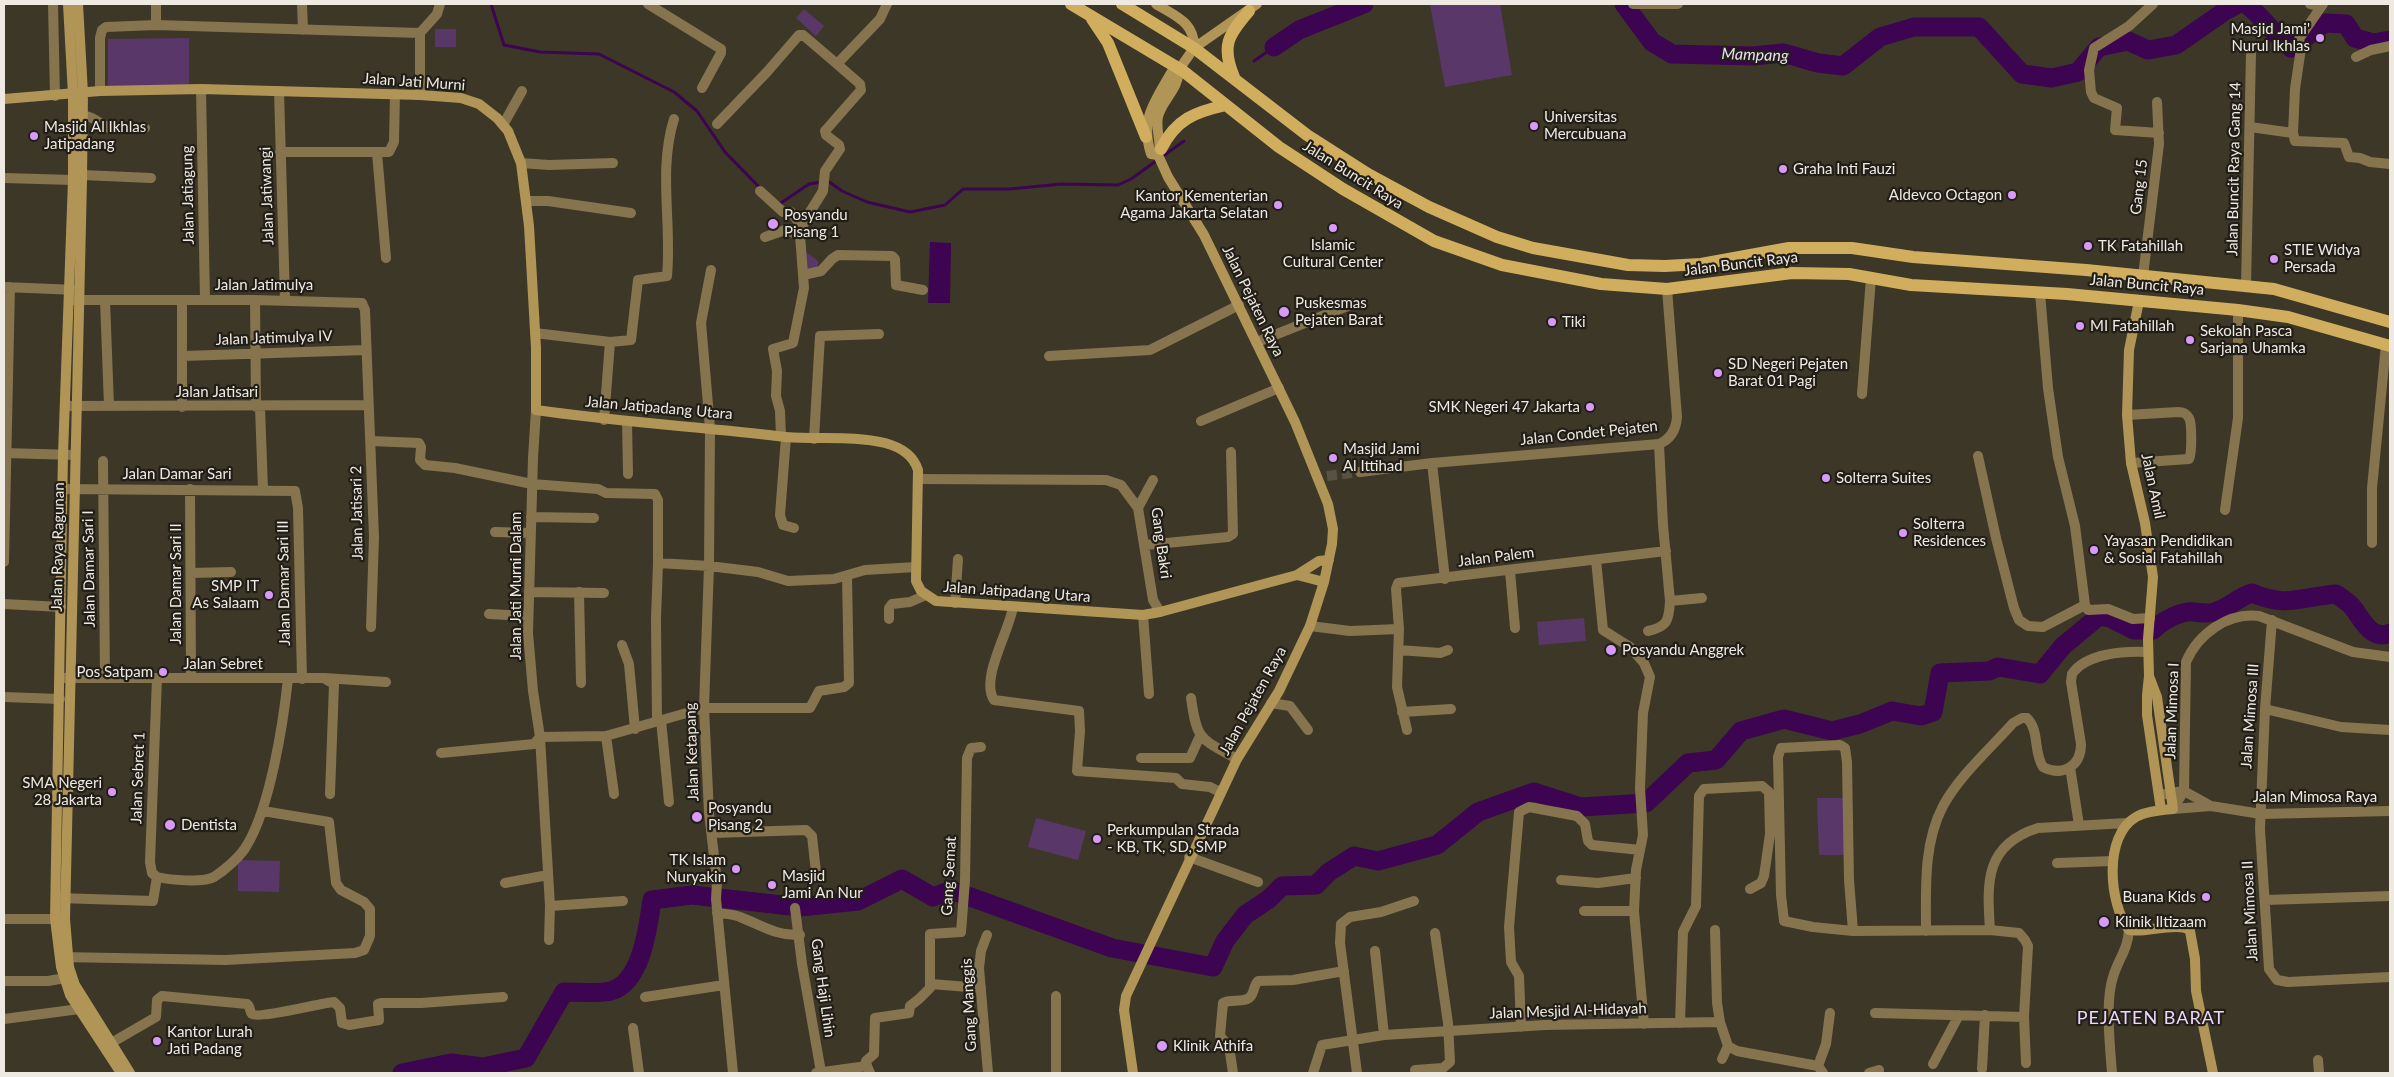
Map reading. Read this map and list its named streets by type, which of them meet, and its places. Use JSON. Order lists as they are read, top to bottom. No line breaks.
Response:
{"streets":{"main road":["Jalan Buncit Raya"],"street":["Jalan Jati Murni","Jalan Buncit Raya Gang 14","Gang 15","Jalan Jatiagung","Jalan Jatiwangi","Jalan Jatimulya","Jalan Pejaten Raya","Jalan Jatimulya IV","Jalan Jatisari","Jalan Jatipadang Utara","Jalan Condet Pejaten","Jalan Damar Sari","Jalan Amil","Jalan Jatisari 2","Gang Bakri","Jalan Raya Ragunan","Jalan Palem","Jalan Damar Sari I","Jalan Damar Sari III","Jalan Damar Sari II","Jalan Jati Murni Dalam","Jalan Sebret","Jalan Mimosa I","Jalan Mimosa III","Jalan Ketapang","Jalan Sebret 1","Jalan Mimosa Raya","Gang Semat","Jalan Mimosa II","Gang Haji Lihin","Gang Manggis","Jalan Mesjid Al-Hidayah"]},"crossings":[["Jalan Jati Murni","Jalan Jatiagung"],["Jalan Jati Murni","Jalan Jatiwangi"],["Jalan Jati Murni","Jalan Jatipadang Utara"],["Jalan Jati Murni","Jalan Raya Ragunan"],["Jalan Jati Murni","Jalan Jati Murni Dalam"],["Jalan Buncit Raya Gang 14","Jalan Buncit Raya"],["Jalan Buncit Raya","Gang 15"],["Jalan Buncit Raya","Jalan Pejaten Raya"],["Jalan Buncit Raya","Jalan Condet Pejaten"],["Jalan Buncit Raya","Jalan Amil"],["Jalan Jatiagung","Jalan Jatimulya"],["Jalan Jatiwangi","Jalan Jatimulya"],["Jalan Jatimulya","Jalan Jatimulya IV"],["Jalan Jatimulya","Jalan Jatisari"],["Jalan Jatimulya","Jalan Jatisari 2"],["Jalan Jatimulya","Jalan Raya Ragunan"],["Jalan Pejaten Raya","Jalan Jatipadang Utara"],["Jalan Jatisari","Jalan Jatisari 2"],["Jalan Jatisari","Jalan Raya Ragunan"],["Jalan Jatipadang Utara","Gang Bakri"],["Jalan Jatipadang Utara","Jalan Jati Murni Dalam"],["Jalan Jatipadang Utara","Jalan Ketapang"],["Jalan Condet Pejaten","Jalan Palem"],["Jalan Damar Sari","Jalan Raya Ragunan"],["Jalan Damar Sari","Jalan Damar Sari I"],["Jalan Damar Sari","Jalan Damar Sari III"],["Jalan Damar Sari","Jalan Damar Sari II"],["Jalan Amil","Jalan Mimosa Raya"],["Jalan Raya Ragunan","Jalan Sebret"],["Jalan Damar Sari I","Jalan Sebret"],["Jalan Damar Sari III","Jalan Sebret"],["Jalan Damar Sari II","Jalan Sebret"],["Jalan Sebret","Jalan Sebret 1"],["Jalan Mimosa I","Jalan Mimosa III"],["Jalan Mimosa I","Jalan Mimosa Raya"],["Jalan Mimosa III","Jalan Mimosa Raya"],["Jalan Mimosa III","Jalan Mimosa II"],["Jalan Mimosa Raya","Jalan Mimosa II"]],"districts":["PEJATEN BARAT"],"water":["Mampang"],"places":["Masjid Jami' Nurul Ikhlas","Universitas Mercubuana","Masjid Al Ikhlas Jatipadang","Graha Inti Fauzi","Aldevco Octagon","Kantor Kementerian Agama Jakarta Selatan","Posyandu Pisang 1","Islamic Cultural Center","TK Fatahillah","STIE Widya Persada","Puskesmas Pejaten Barat","Tiki","MI Fatahillah","Sekolah Pasca Sarjana Uhamka","SD Negeri Pejaten Barat 01 Pagi","SMK Negeri 47 Jakarta","Masjid Jami Al Ittihad","Solterra Suites","Solterra Residences","Yayasan Pendidikan & Sosial Fatahillah","SMP IT As Salaam","Posyandu Anggrek","Pos Satpam","SMA Negeri 28 Jakarta","Posyandu Pisang 2","Dentista","Perkumpulan Strada - KB, TK, SD, SMP","TK Islam Nuryakin","Masjid Jami An Nur","Buana Kids","Klinik Iltizaam","Kantor Lurah Jati Padang","Klinik Athifa"]}
